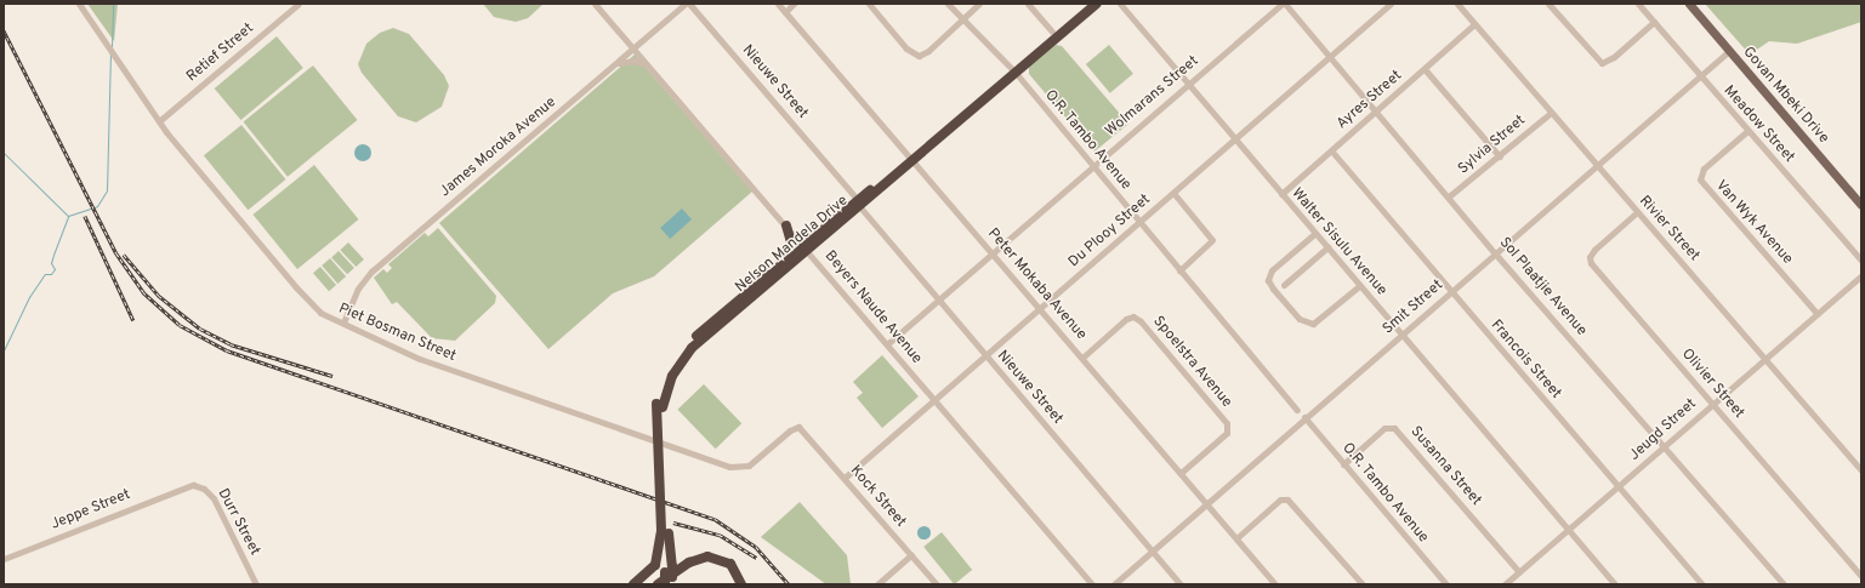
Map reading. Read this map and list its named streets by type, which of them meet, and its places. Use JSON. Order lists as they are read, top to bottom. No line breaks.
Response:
{"streets":{"highway":["Nelson Mandela Drive"],"main road":["Govan Mbeki Drive"],"street":["Retief Street","Nieuwe Street","Wolmarans Street","Ayres Street","Meadow Street","O.R. Tambo Avenue","Sylvia Street","James Moroka Avenue","Van Wyk Avenue","Rivier Street","Du Plooy Street","Walter Sisulu Avenue","Peter Mokaba Avenue","Sol Plaatjie Avenue","Beyers Naude Avenue","Smit Street","Piet Bosman Street","Francois Street","Spoelstra Avenue","Olivier Street","Jeugd Street","Susanna Street","Kock Street","Jeppe Street","Durr Street"]},"crossings":[["Retief Street","Piet Bosman Street"],["Nieuwe Street","Wolmarans Street"],["Nieuwe Street","Du Plooy Street"],["Nieuwe Street","Nelson Mandela Drive"],["Nieuwe Street","Smit Street"],["Govan Mbeki Drive","Smit Street"],["Wolmarans Street","O.R. Tambo Avenue"],["Wolmarans Street","Walter Sisulu Avenue"],["Wolmarans Street","Peter Mokaba Avenue"],["Wolmarans Street","Sol Plaatjie Avenue"],["Wolmarans Street","Beyers Naude Avenue"],["Ayres Street","Rivier Street"],["Ayres Street","Walter Sisulu Avenue"],["Ayres Street","Sol Plaatjie Avenue"],["Ayres Street","Francois Street"],["Meadow Street","Van Wyk Avenue"],["Meadow Street","Smit Street"],["O.R. Tambo Avenue","Du Plooy Street"],["O.R. Tambo Avenue","Nelson Mandela Drive"],["O.R. Tambo Avenue","Smit Street"],["O.R. Tambo Avenue","Susanna Street"],["Sylvia Street","Rivier Street"],["Sylvia Street","Sol Plaatjie Avenue"],["James Moroka Avenue","Beyers Naude Avenue"],["James Moroka Avenue","Piet Bosman Street"],["Van Wyk Avenue","Jeugd Street"],["Rivier Street","Smit Street"],["Rivier Street","Olivier Street"],["Rivier Street","Jeugd Street"],["Du Plooy Street","Walter Sisulu Avenue"],["Du Plooy Street","Peter Mokaba Avenue"],["Du Plooy Street","Sol Plaatjie Avenue"],["Du Plooy Street","Beyers Naude Avenue"],["Du Plooy Street","Kock Street"],["Walter Sisulu Avenue","Smit Street"],["Walter Sisulu Avenue","Jeugd Street"],["Nelson Mandela Drive","Peter Mokaba Avenue"],["Nelson Mandela Drive","Beyers Naude Avenue"],["Peter Mokaba Avenue","Smit Street"],["Peter Mokaba Avenue","Spoelstra Avenue"],["Sol Plaatjie Avenue","Smit Street"],["Sol Plaatjie Avenue","Jeugd Street"],["Smit Street","Francois Street"],["Piet Bosman Street","Kock Street"],["Francois Street","Jeugd Street"],["Olivier Street","Jeugd Street"],["Jeugd Street","Susanna Street"],["Jeppe Street","Durr Street"]]}
